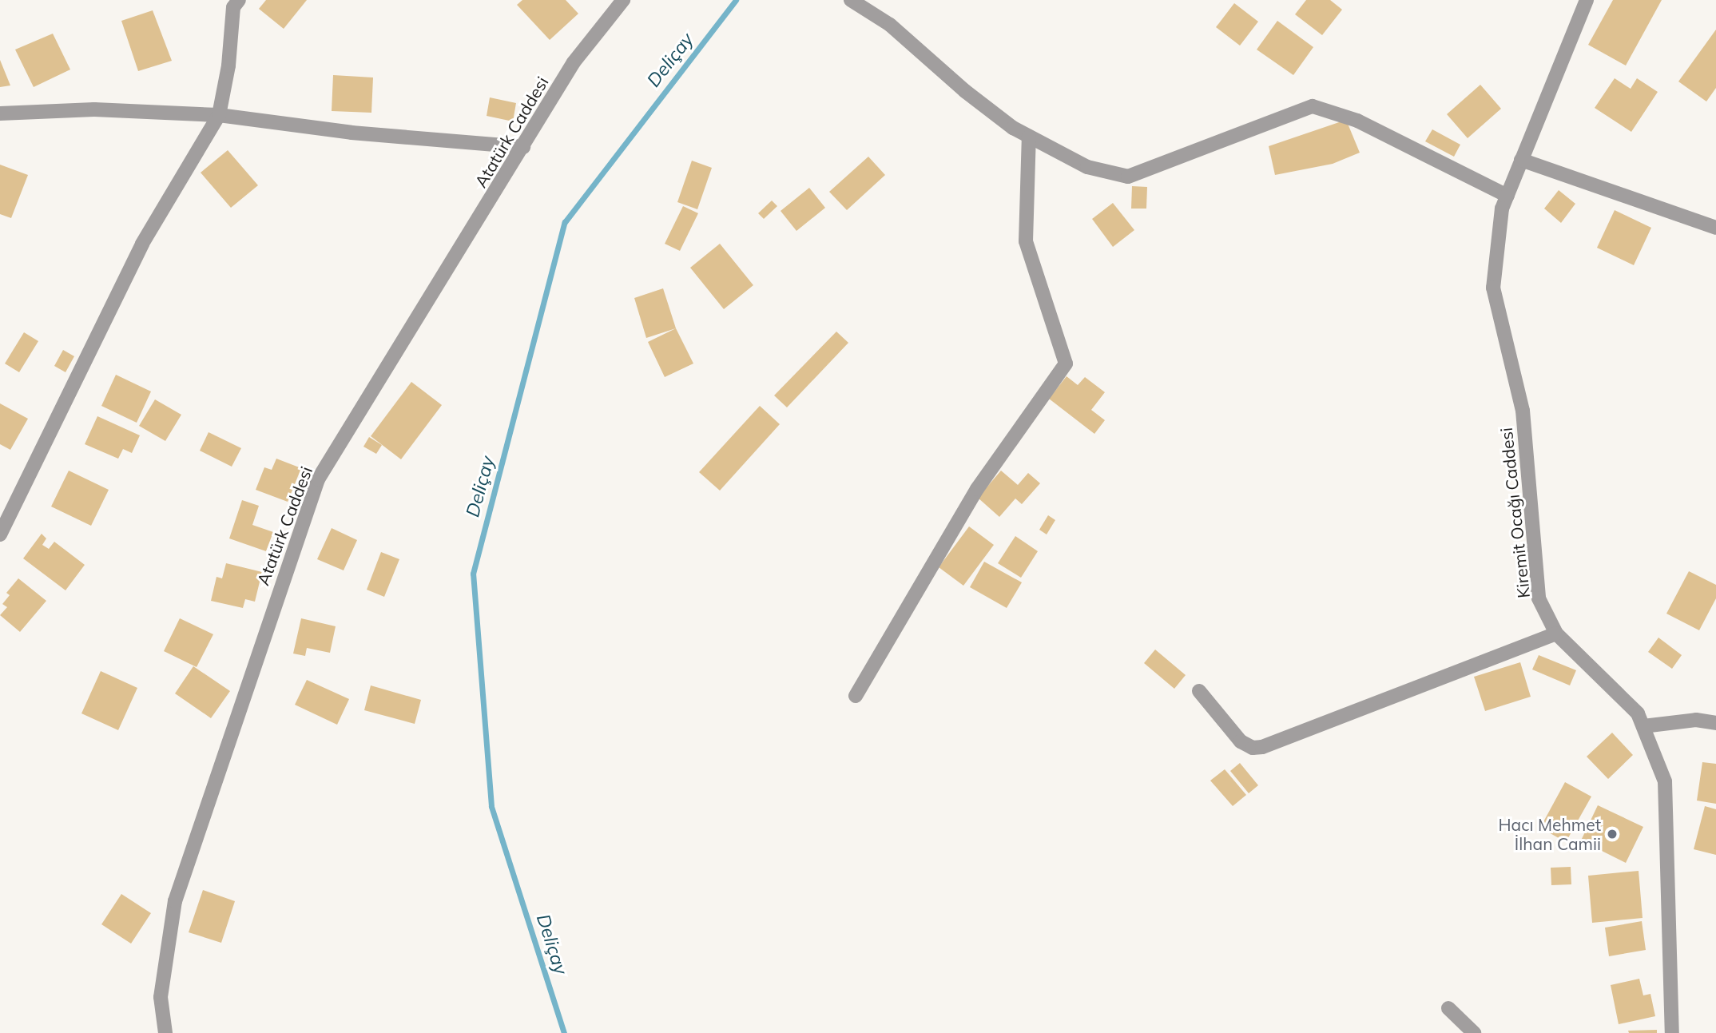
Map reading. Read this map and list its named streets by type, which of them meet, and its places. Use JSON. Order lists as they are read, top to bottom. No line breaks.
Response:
{"streets":{"street":["Atatürk Caddesi","Kiremit Ocağı Caddesi"]},"water":["Deliçay"],"places":["Hacı Mehmet İlhan Camii"]}
